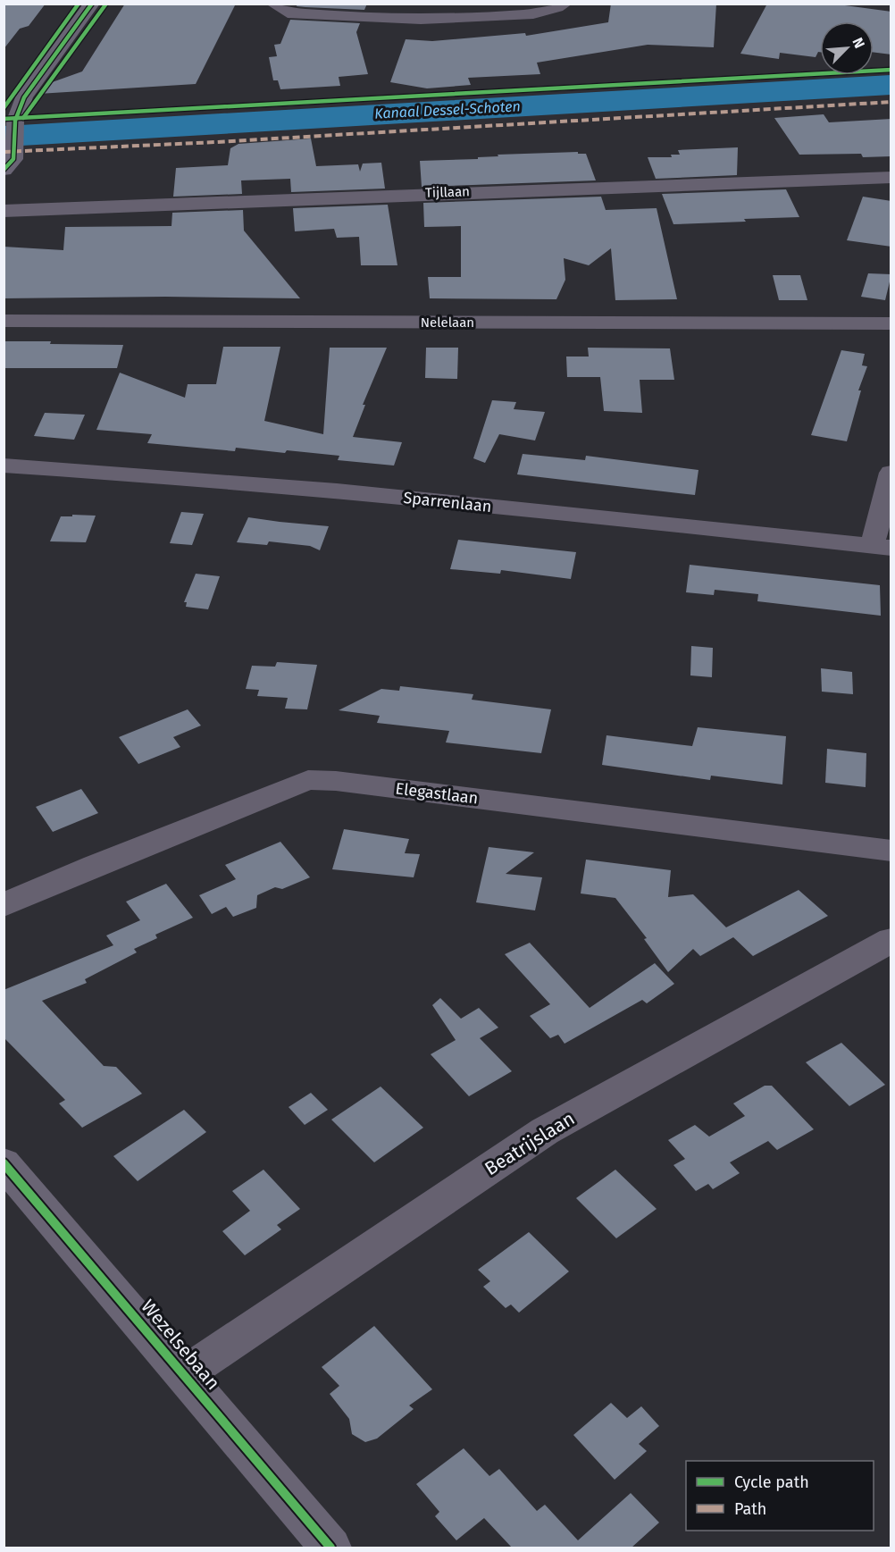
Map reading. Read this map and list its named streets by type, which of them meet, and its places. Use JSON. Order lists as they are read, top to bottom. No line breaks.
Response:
{"streets":{"street":["Tijllaan","Nelelaan","Sparrenlaan","Elegastlaan","Beatrijslaan","Wezelsebaan"]},"crossings":[["Beatrijslaan","Wezelsebaan"]],"water":["Kanaal Dessel-Schoten"],"legend":["Cycle path","Path"],"north":"top right"}
